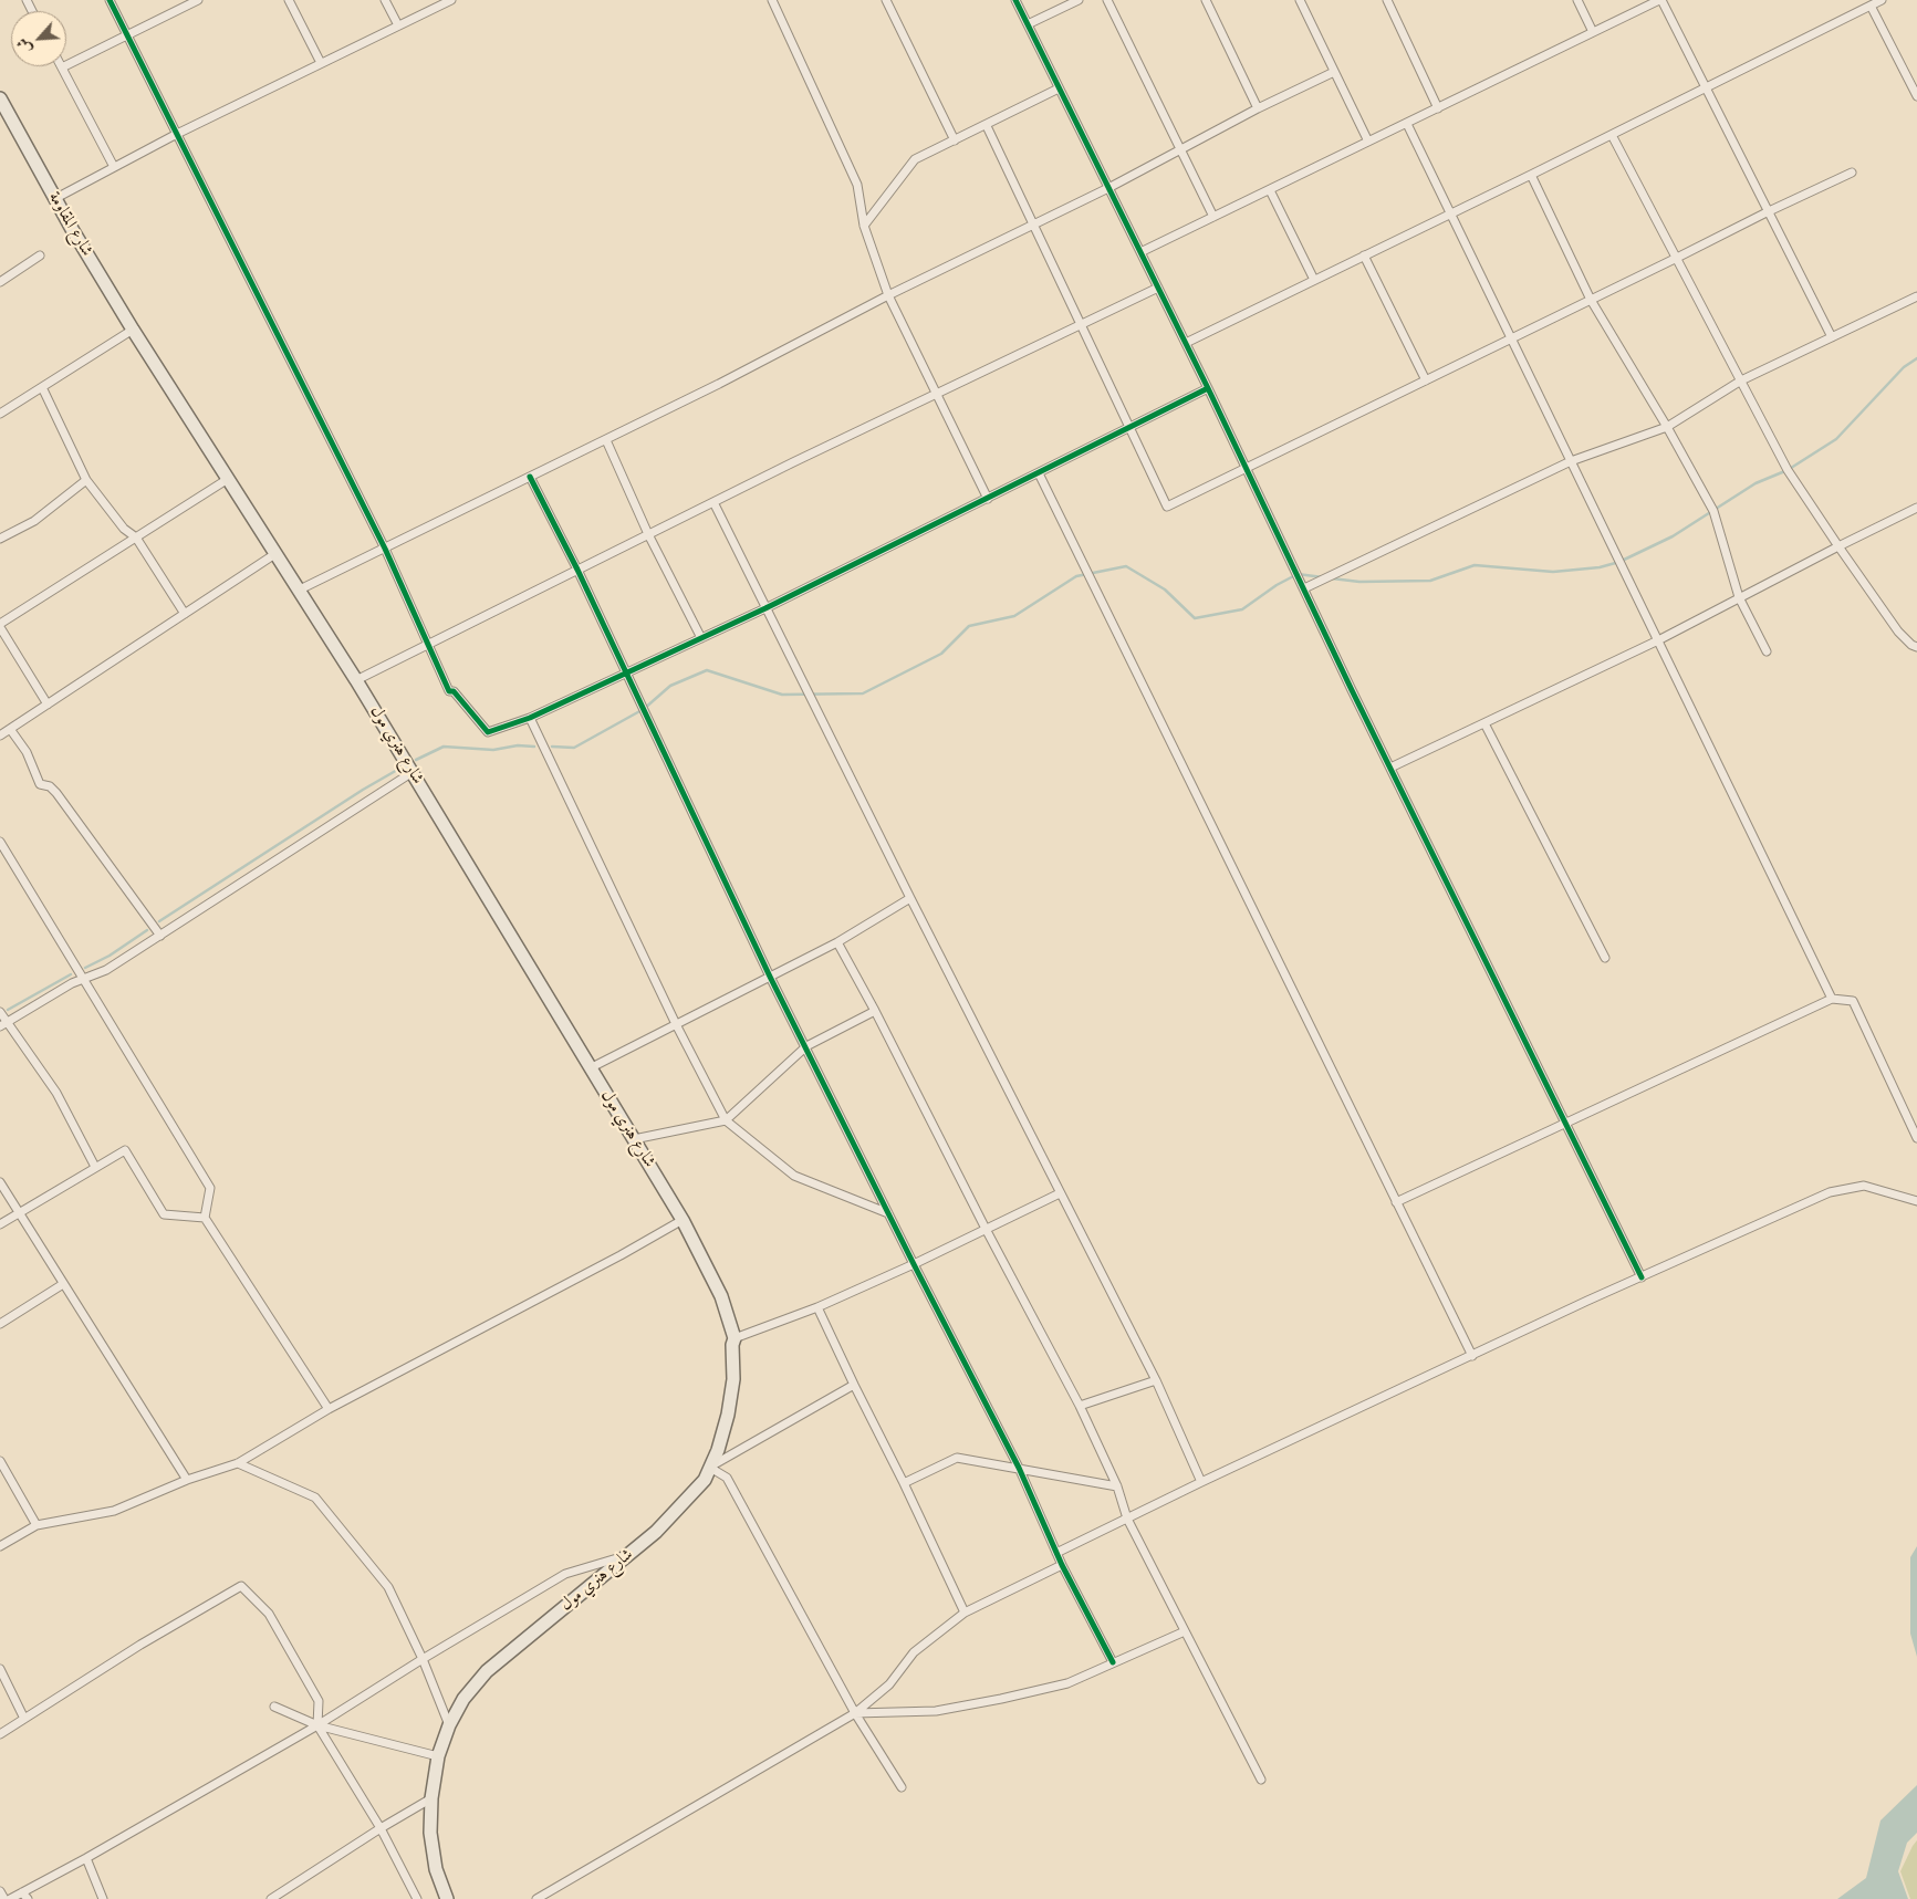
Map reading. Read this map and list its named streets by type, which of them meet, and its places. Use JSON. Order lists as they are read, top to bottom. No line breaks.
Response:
{"streets":{"highway":["شارع المقاومة","شارع هنري مول"]},"crossings":[["شارع المقاومة","شارع هنري مول"]],"north":"bottom left"}
